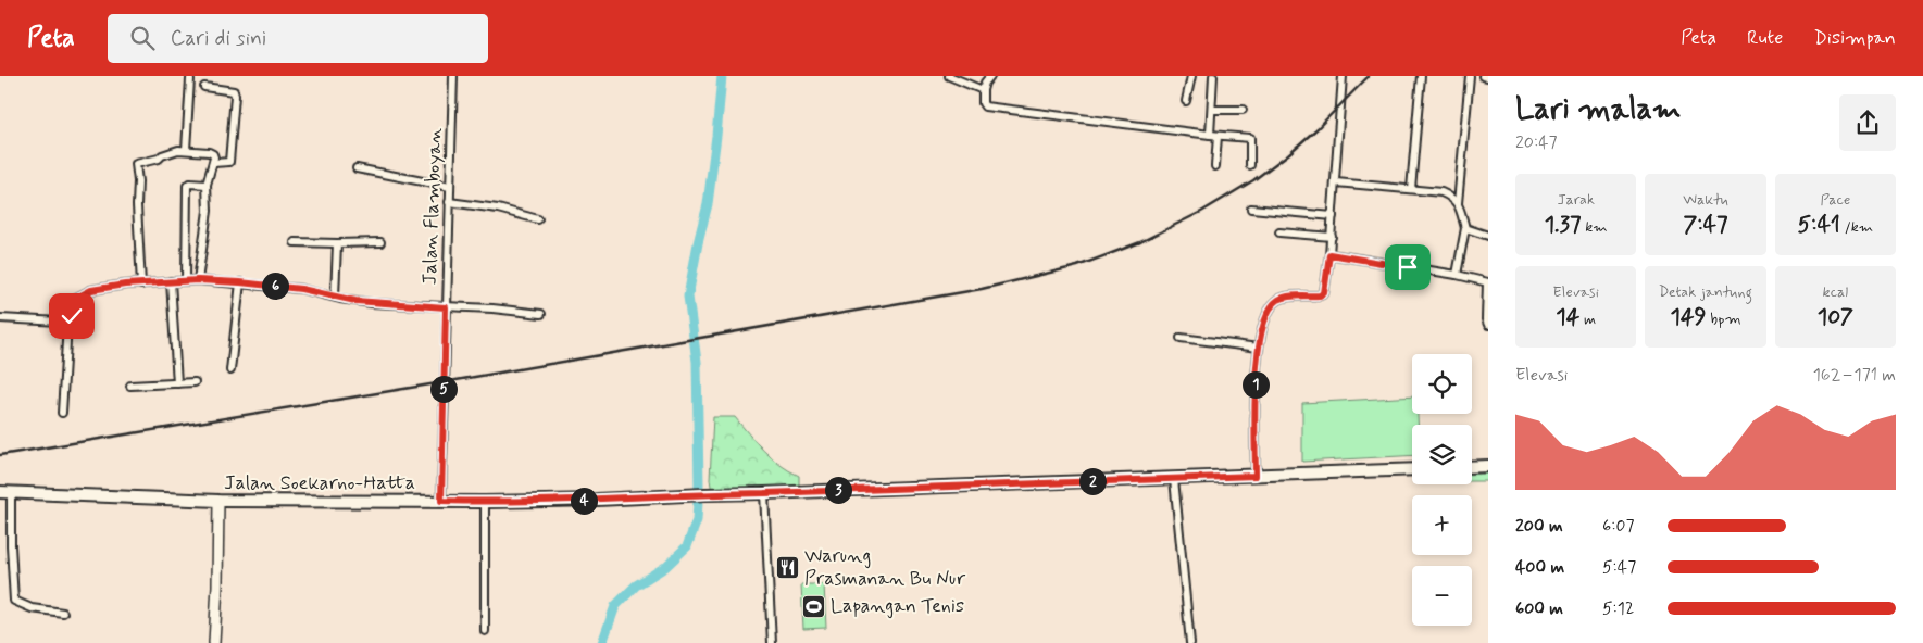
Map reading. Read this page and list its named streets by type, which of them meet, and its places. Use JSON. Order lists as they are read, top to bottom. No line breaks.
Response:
{"streets":{"main road":["Jalan Soekarno-Hatta"],"street":["Jalan Flamboyan"]},"crossings":[["Jalan Flamboyan","Jalan Soekarno-Hatta"]],"places":{"restaurant":["Warung Prasmanan Bu Nur"],"sports":["Lapangan Tenis"]},"page":{"header":"Peta","search":"Cari di sini","nav":["Peta","Rute","Disimpan"],"heading":["Lari malam","20:47"],"stats":[["Jarak","1.37 km"],["Waktu","7:47"],["Pace","5:41 /km"],["Elevasi","14 m"],["Detak jantung","149 bpm"],["kcal","107"]],"pins":["6","1","5","2","3","4"],"chart":["Elevasi","162–171 m"],"map_buttons":["+","−"],"list":[{"name":"200 m","note":"6:07"},{"name":"400 m","note":"5:47"},{"name":"600 m","note":"5:12"}]}}
